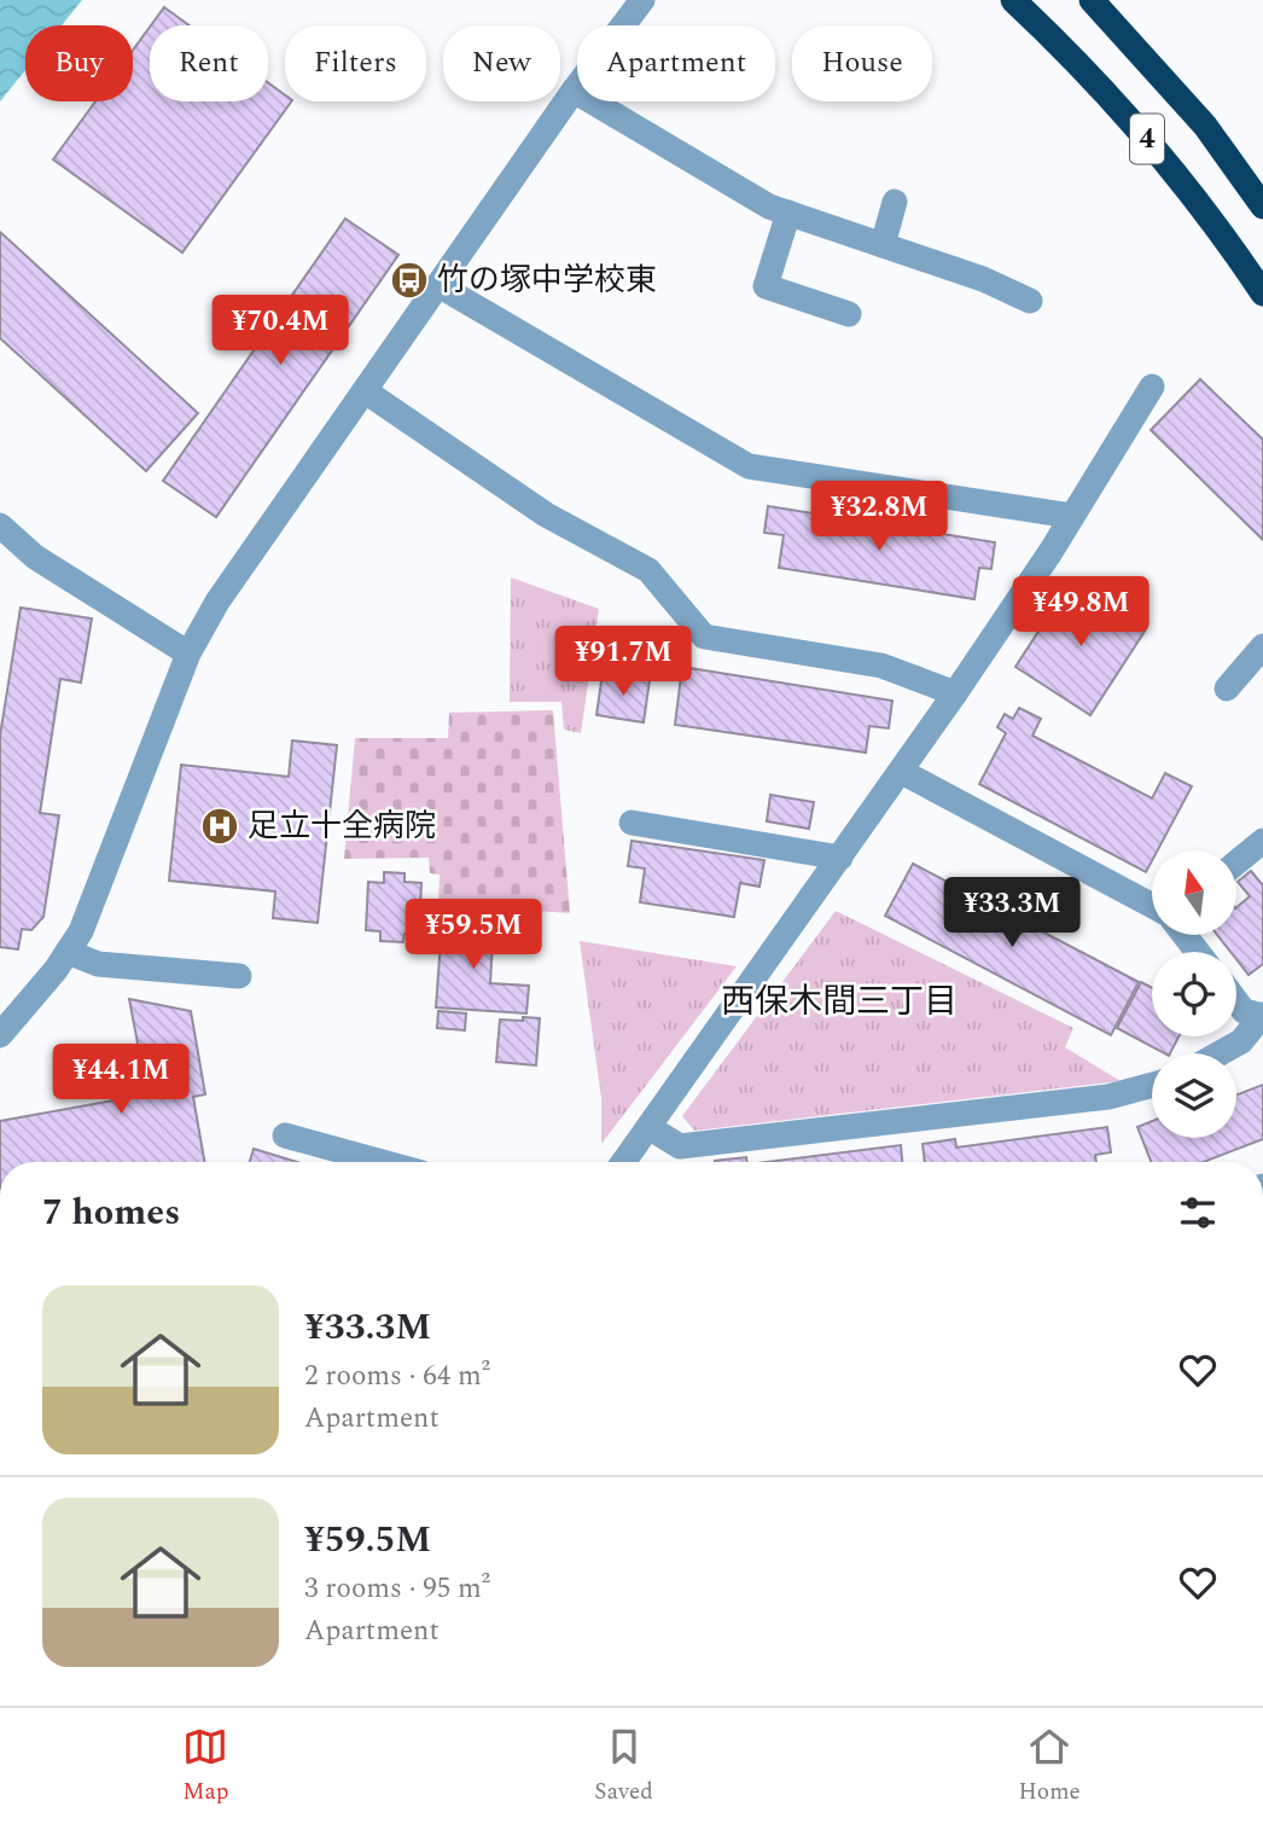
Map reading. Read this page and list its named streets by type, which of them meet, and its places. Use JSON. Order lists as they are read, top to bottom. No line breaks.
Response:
{"streets":{"highway":["4"]},"districts":["西保木間三丁目"],"places":{"bus stop":["竹の塚中学校東"],"hospital":["足立十全病院"]},"north":"top","page":{"chip":["Buy","Rent","Filters","New","Apartment","House"],"price":["¥70.4M","¥32.8M","¥49.8M","¥91.7M","¥33.3M","¥59.5M","¥44.1M"],"heading":"7 homes","list":[{"name":"¥33.3M","note":"2 rooms · 64 m² · Apartment"},{"name":"¥59.5M","note":"3 rooms · 95 m² · Apartment"}],"tabs":["Map","Saved","Home"]}}
